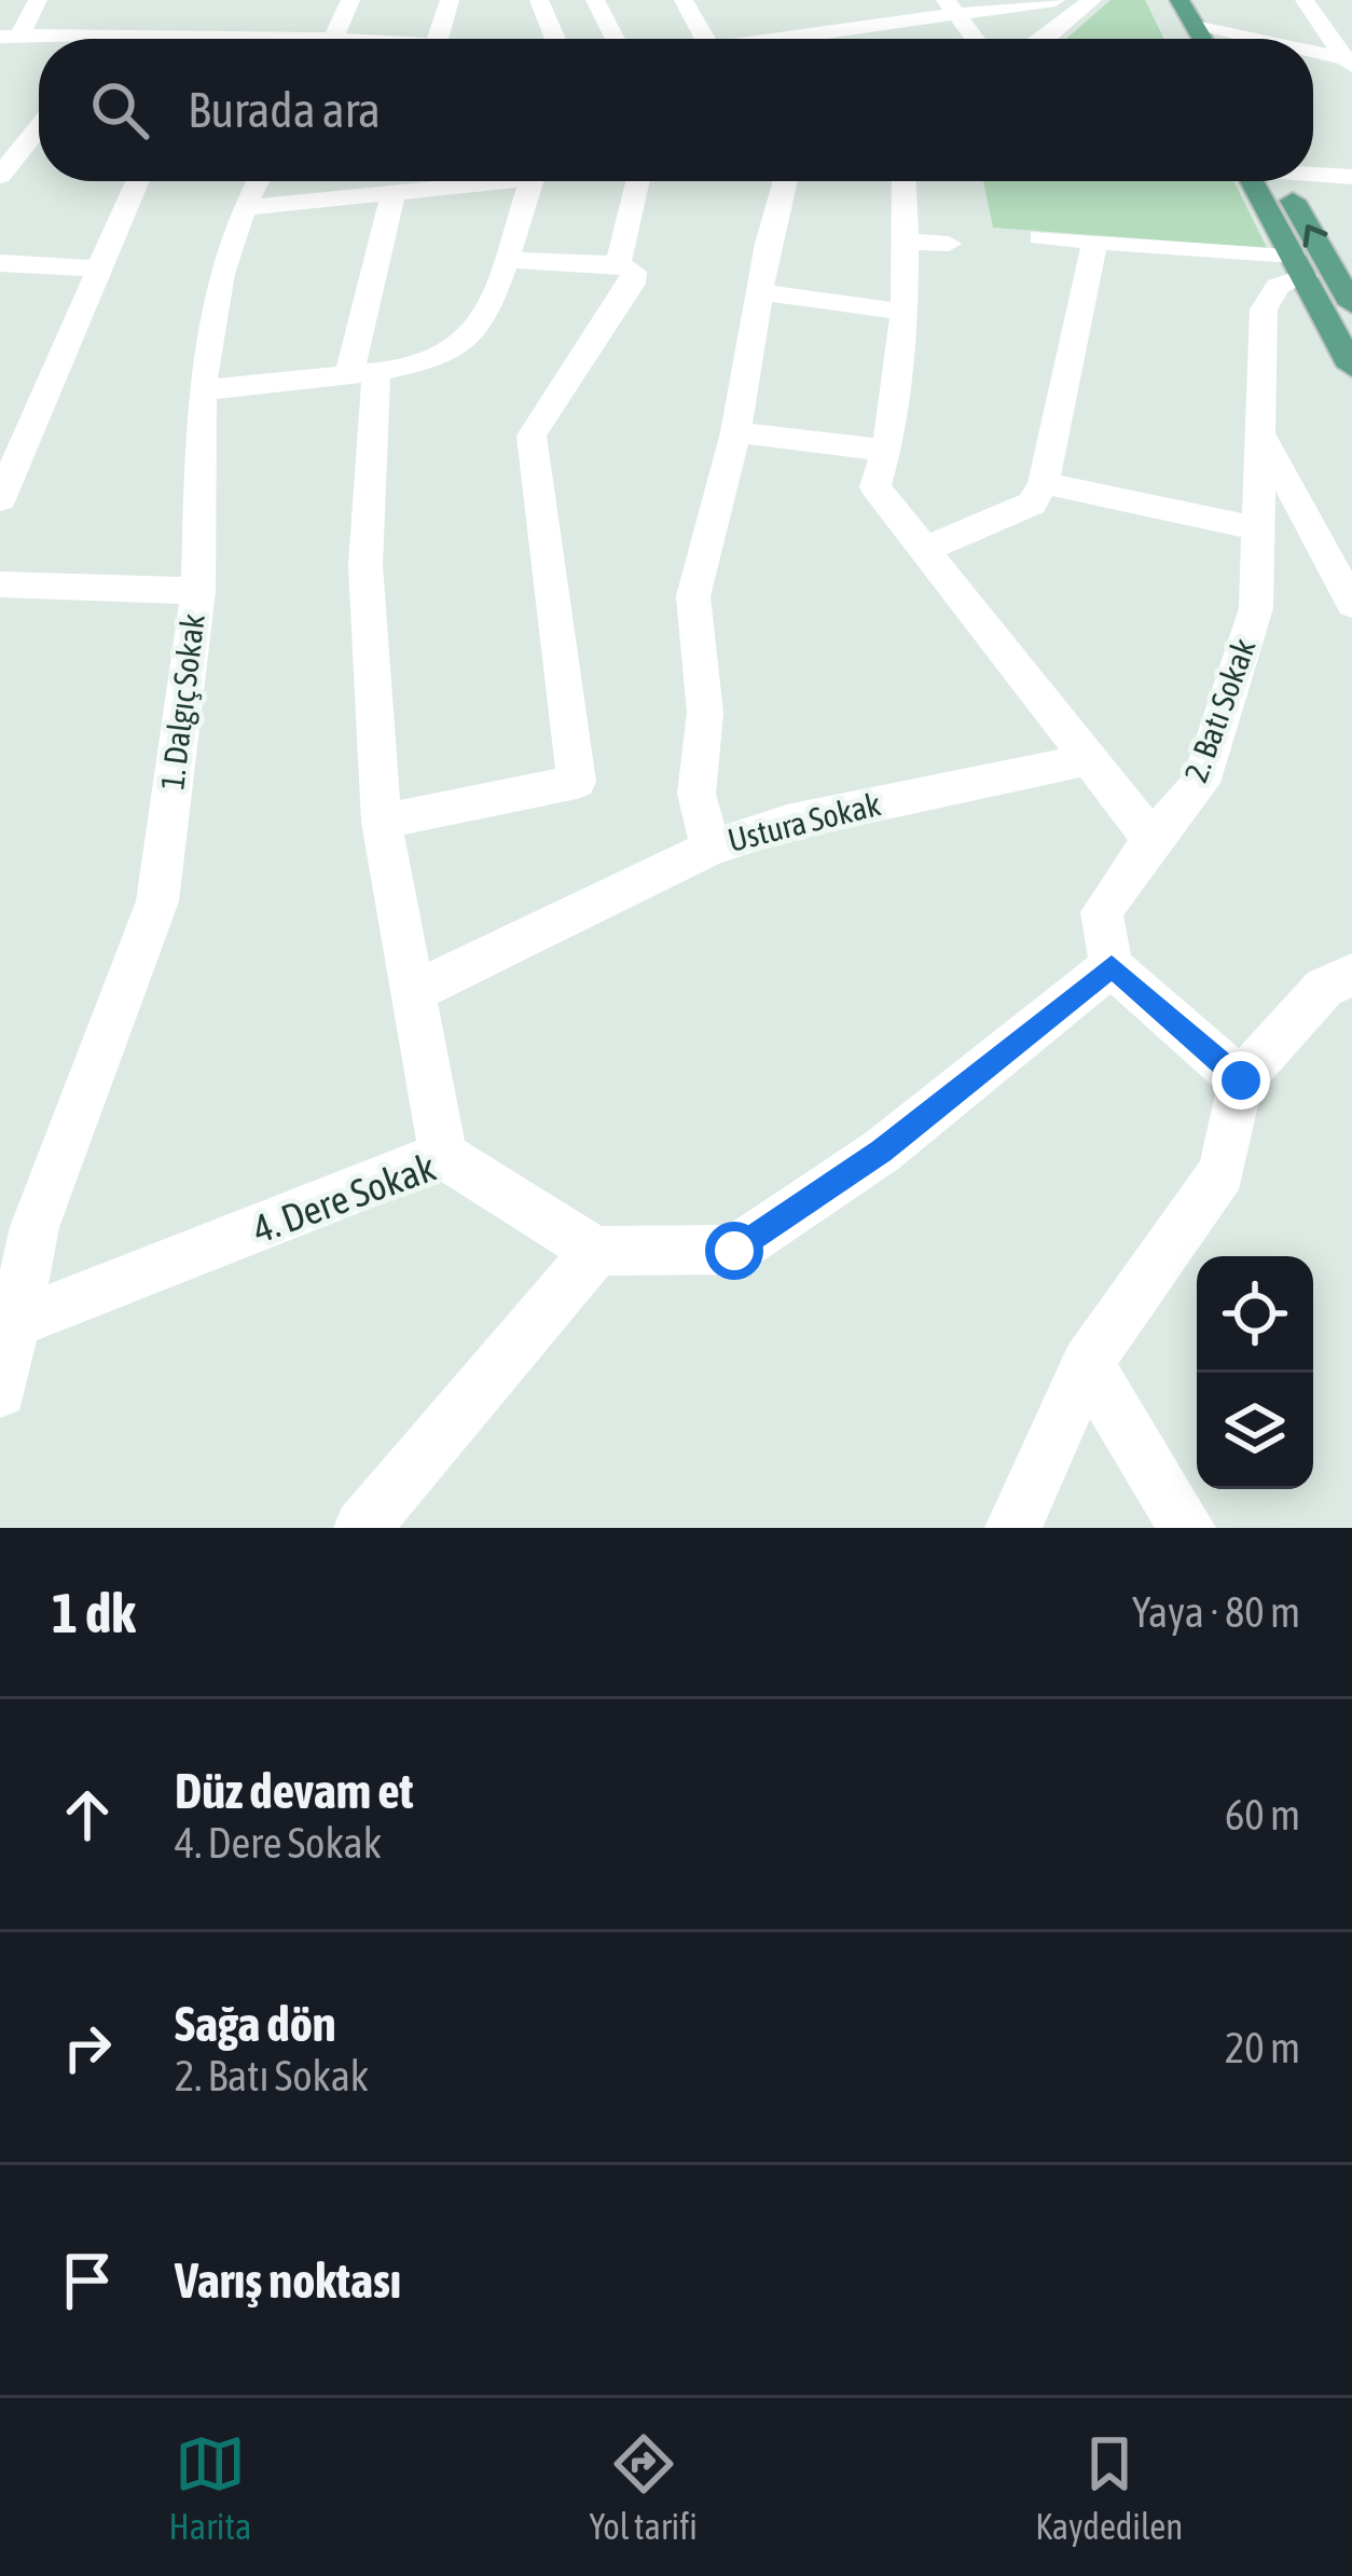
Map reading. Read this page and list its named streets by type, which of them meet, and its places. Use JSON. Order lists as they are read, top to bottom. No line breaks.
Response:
{"streets":{"street":["1. Dalgıç Sokak","2. Batı Sokak","Ustura Sokak","4. Dere Sokak"]},"crossings":[["1. Dalgıç Sokak","4. Dere Sokak"]],"page":{"search":"Burada ara","heading":["1 dk","Yaya · 80 m"],"list":[["Düz devam et","4. Dere Sokak","60 m"],["Sağa dön","2. Batı Sokak","20 m"],"Varış noktası"],"nav":["Harita","Yol tarifi","Kaydedilen"]}}
